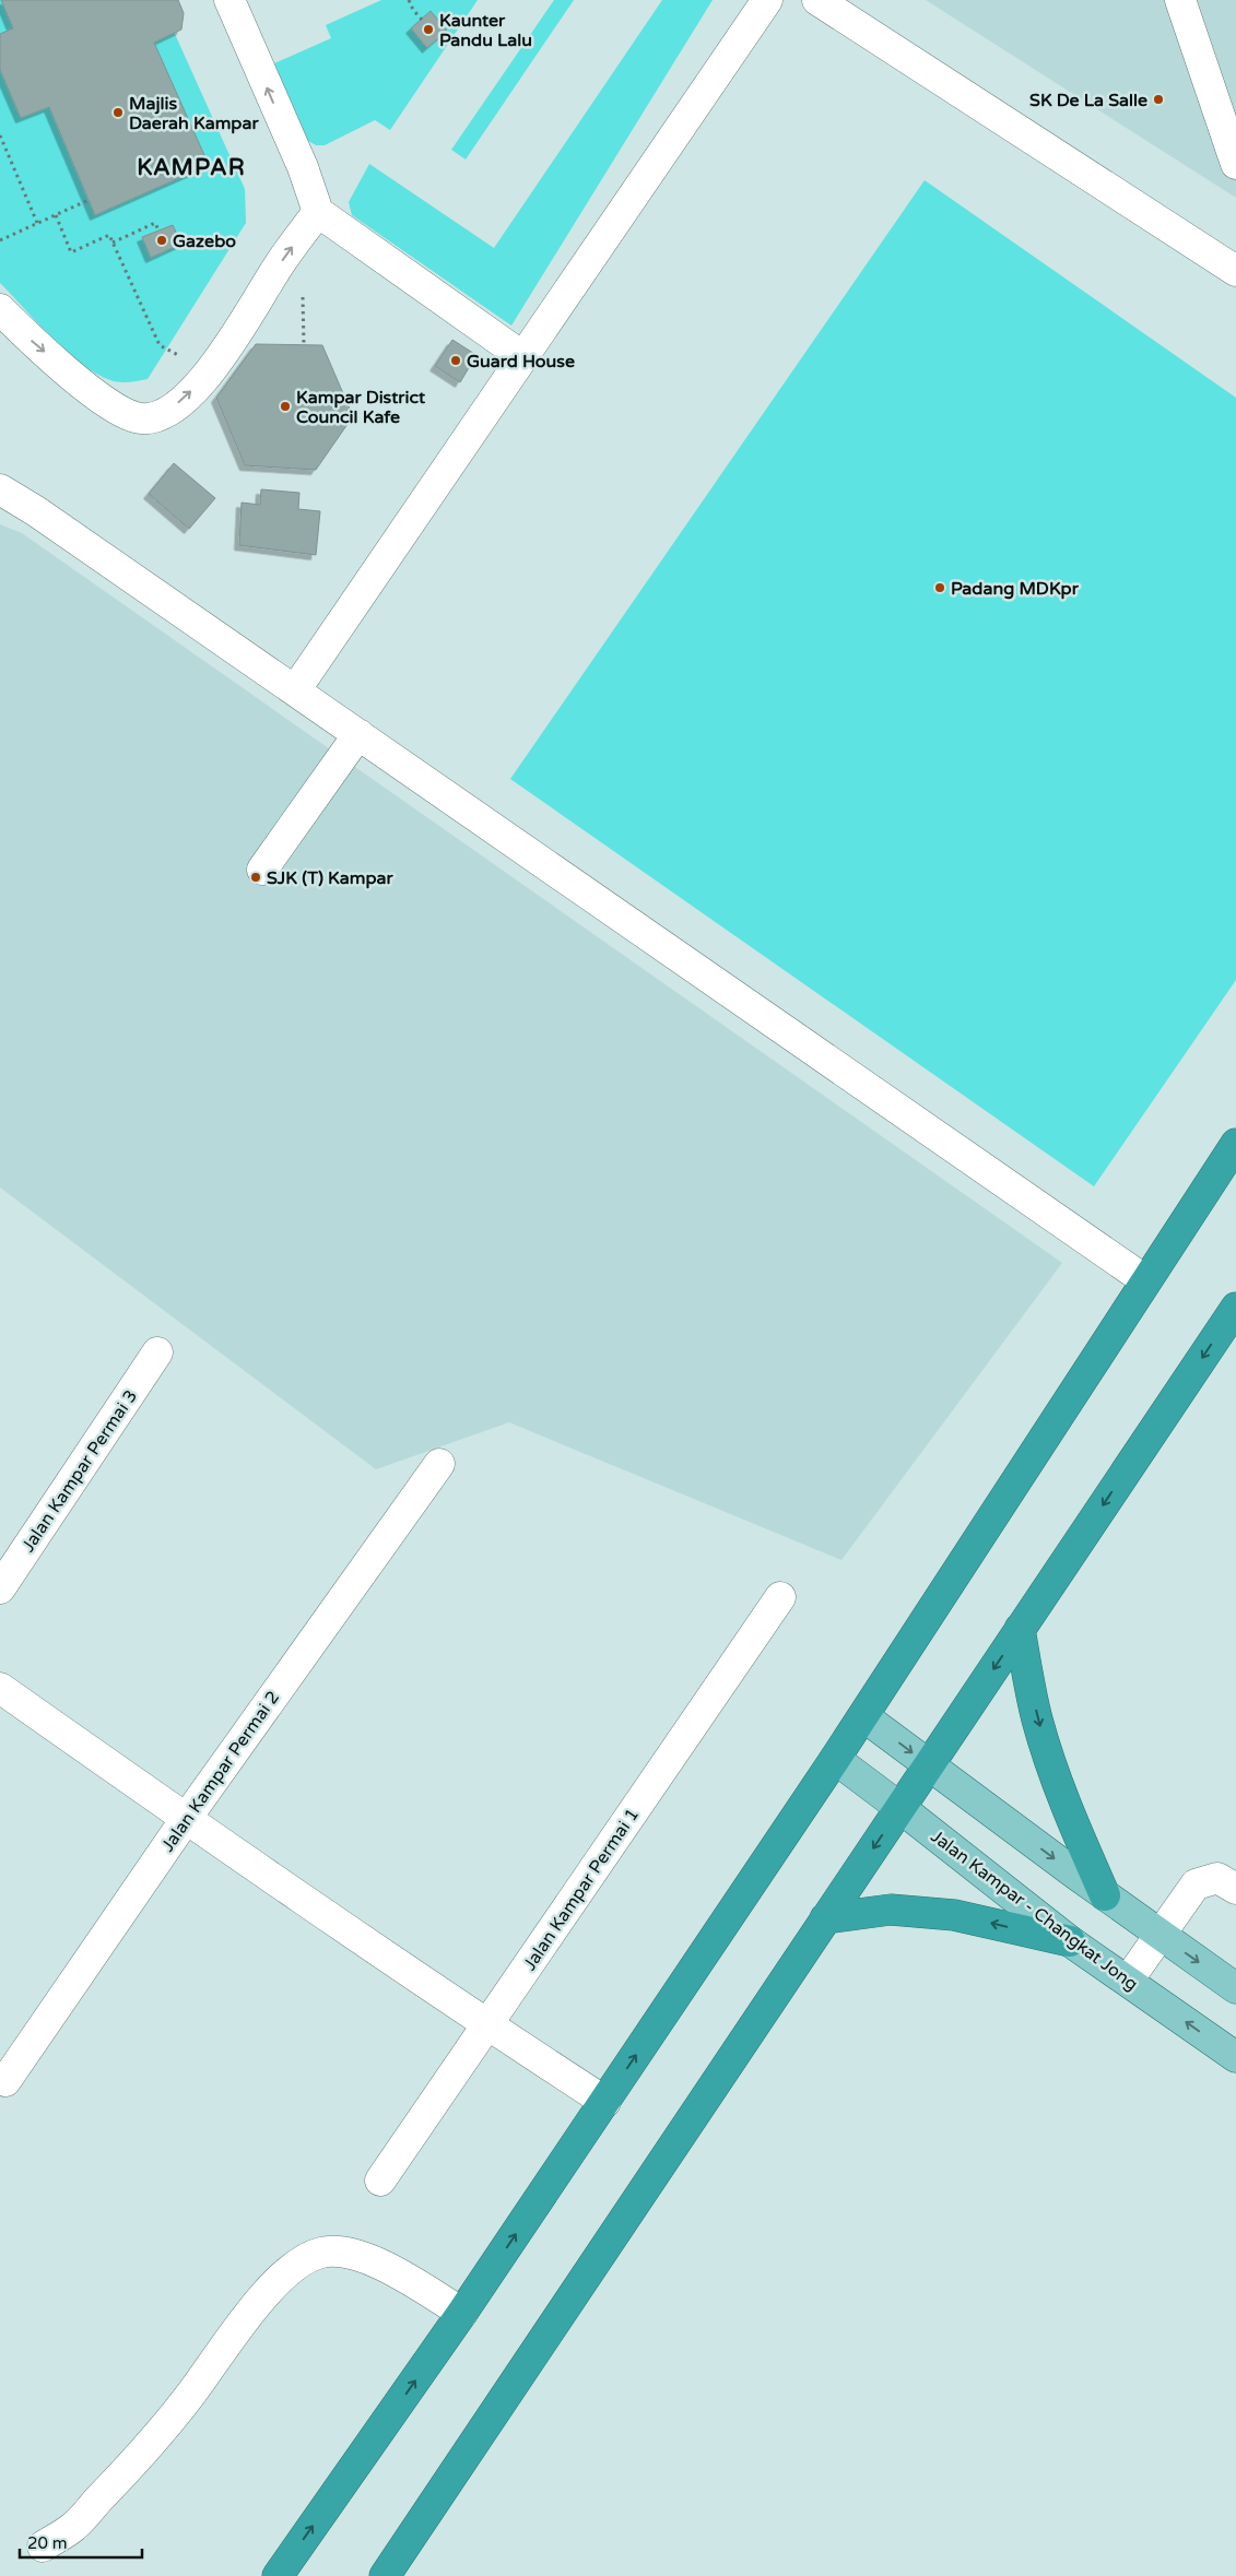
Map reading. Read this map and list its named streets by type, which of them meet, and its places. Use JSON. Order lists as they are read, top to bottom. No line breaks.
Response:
{"streets":{"main road":["Jalan Kampar - Changkat Jong"],"street":["Jalan Kampar Permai 3","Jalan Kampar Permai 2","Jalan Kampar Permai 1"]},"districts":["KAMPAR"],"places":["Kaunter Pandu Lalu","SK De La Salle","Majlis Daerah Kampar","Gazebo","Guard House","Kampar District Council Kafe","Padang MDKpr","SJK (T) Kampar"],"scale_bar":"20 m"}
